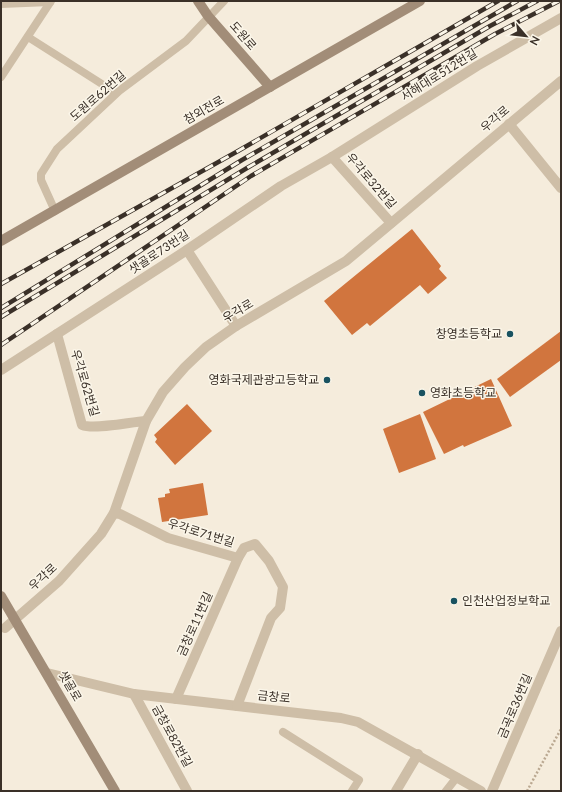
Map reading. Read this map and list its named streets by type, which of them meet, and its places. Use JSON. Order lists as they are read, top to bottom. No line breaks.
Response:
{"streets":{"main road":["도원로","참외전로","샛골로"],"street":["서해대로512번길","우각로","우각로32번길","샛골로73번길","우각로62번길","우각로71번길","금창로11번길","금창로","금곡로36번길","금창로82번길"],"lane":["도원로62번길"]},"crossings":[["도원로","도원로62번길"],["도원로","참외전로"],["서해대로512번길","우각로32번길"],["서해대로512번길","샛골로73번길"],["도원로62번길","참외전로"],["우각로","우각로32번길"],["우각로","우각로62번길"],["우각로","우각로71번길"],["우각로","샛골로"],["우각로32번길","샛골로73번길"],["샛골로73번길","우각로62번길"],["우각로71번길","금창로11번길"],["금창로11번길","금창로"],["샛골로","금창로"],["금창로","금창로82번길"]],"places":["창영초등학교","영화국제관광고등학교","영화초등학교","인천산업정보학교"],"north":"bottom right"}
